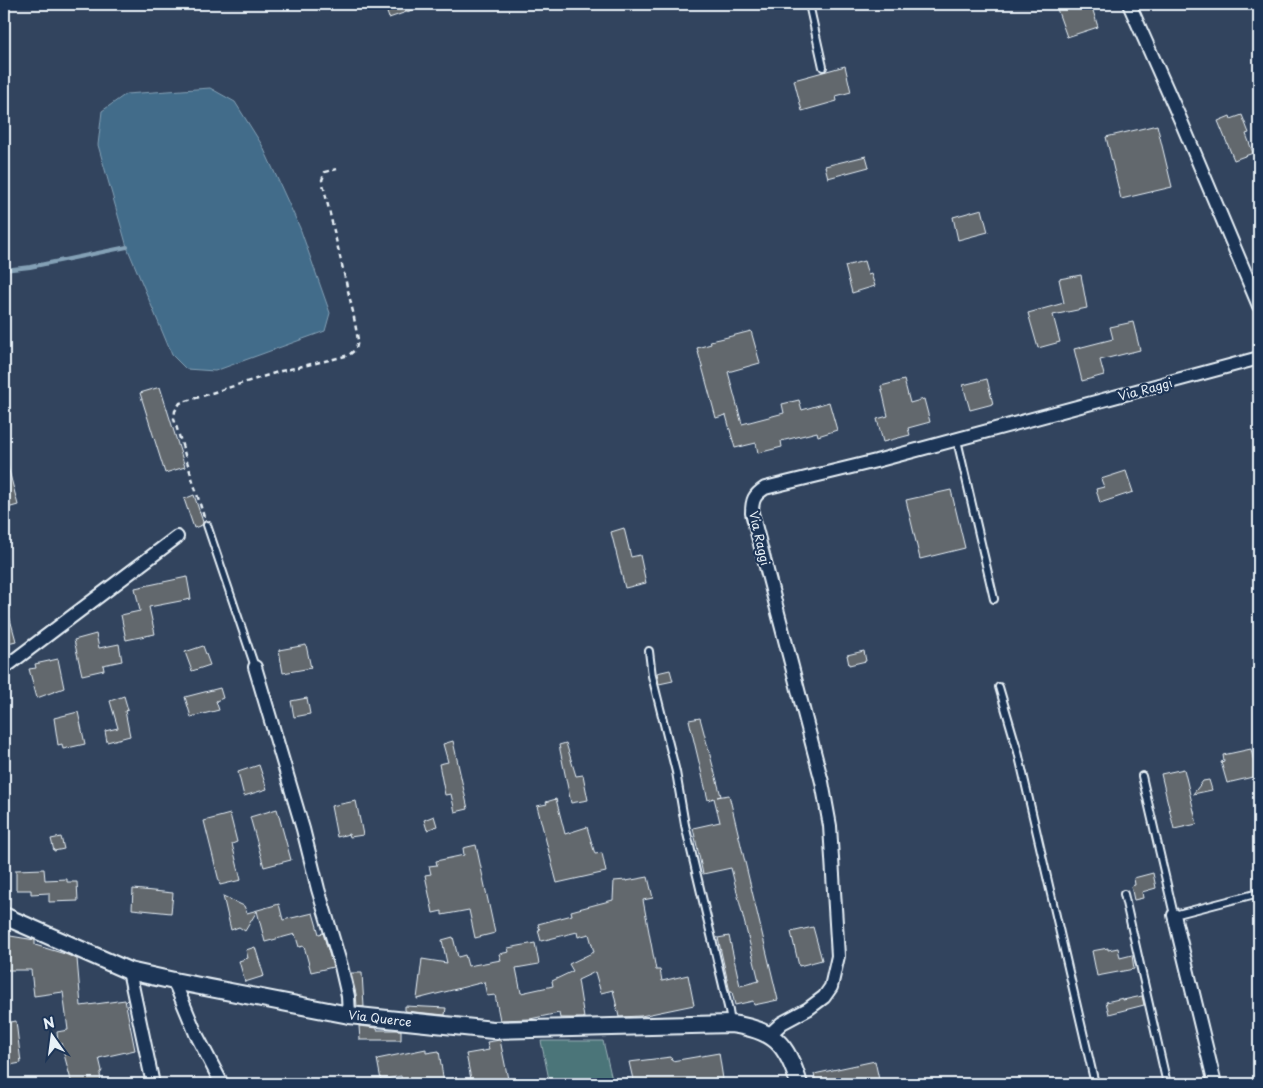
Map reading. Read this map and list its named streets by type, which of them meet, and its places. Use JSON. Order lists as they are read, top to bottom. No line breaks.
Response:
{"streets":{"street":["Via Raggi","Via Querce"]},"crossings":[["Via Raggi","Via Querce"]],"north":"top"}
